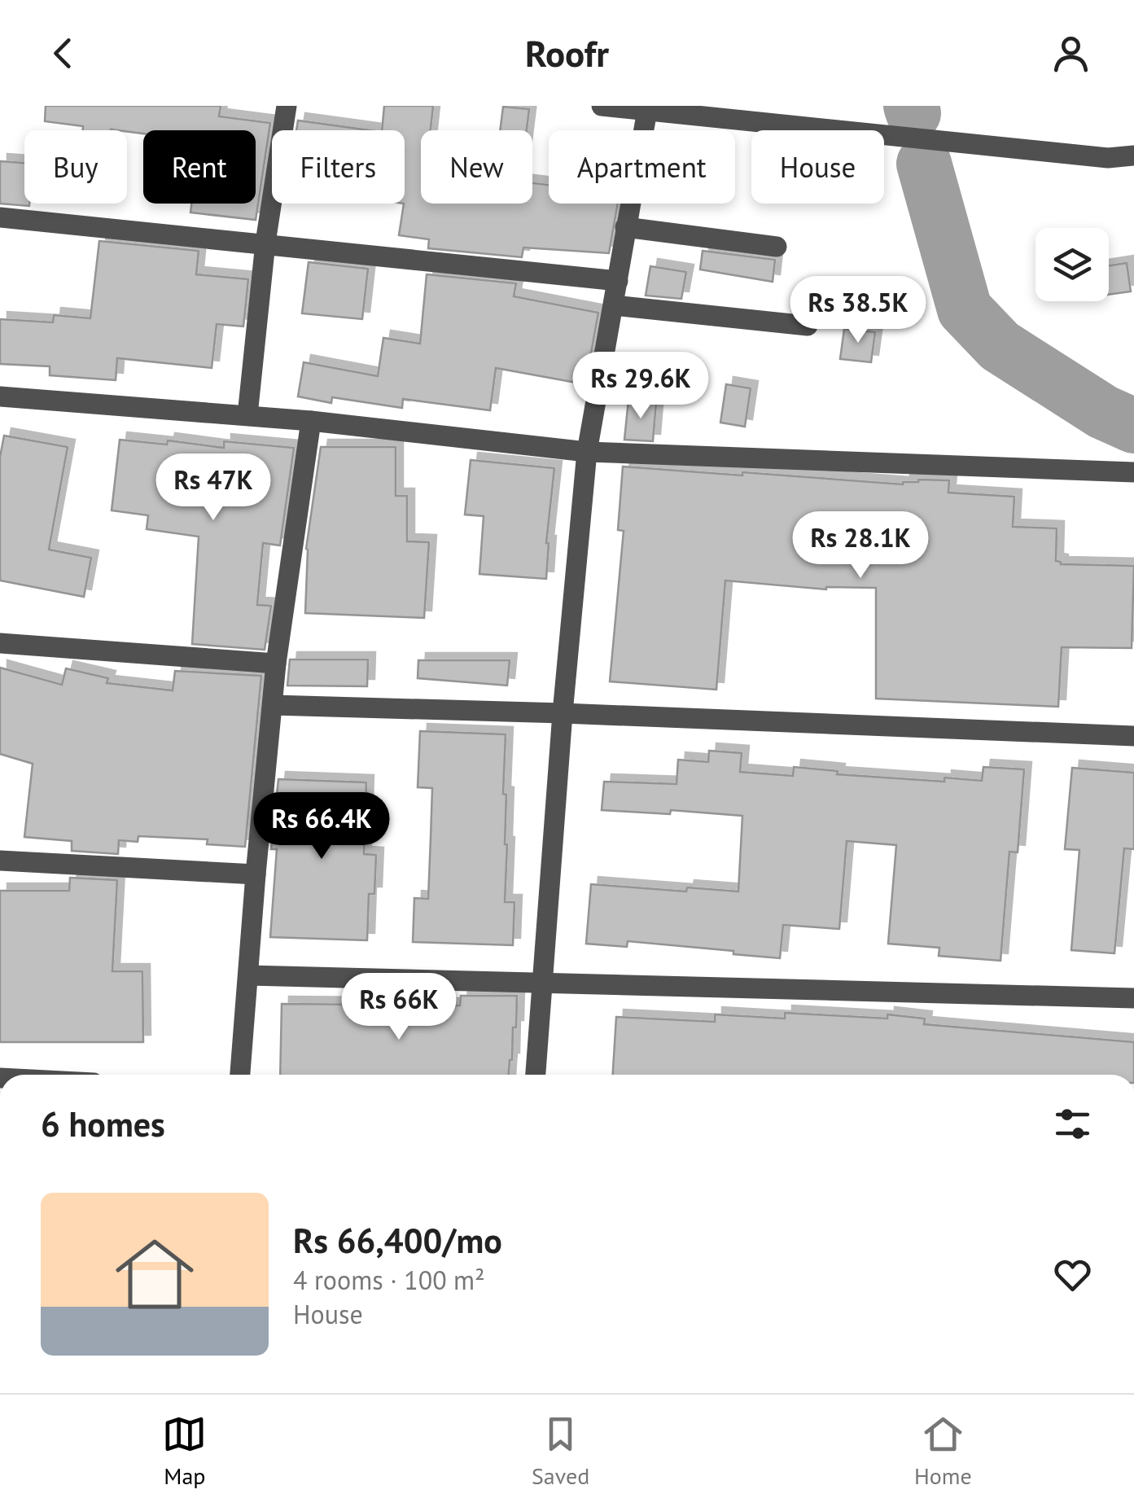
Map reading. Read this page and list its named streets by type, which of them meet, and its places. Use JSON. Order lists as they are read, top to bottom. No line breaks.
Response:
{"page":{"header":"Roofr","chip":["Buy","Rent","Filters","New","Apartment","House"],"price":["Rs 38.5K","Rs 29.6K","Rs 47K","Rs 28.1K","Rs 66.4K","Rs 66K"],"heading":"6 homes","list":[{"name":"Rs 66,400/mo","note":"4 rooms · 100 m² · House"}],"tabs":["Map","Saved","Home"]}}
